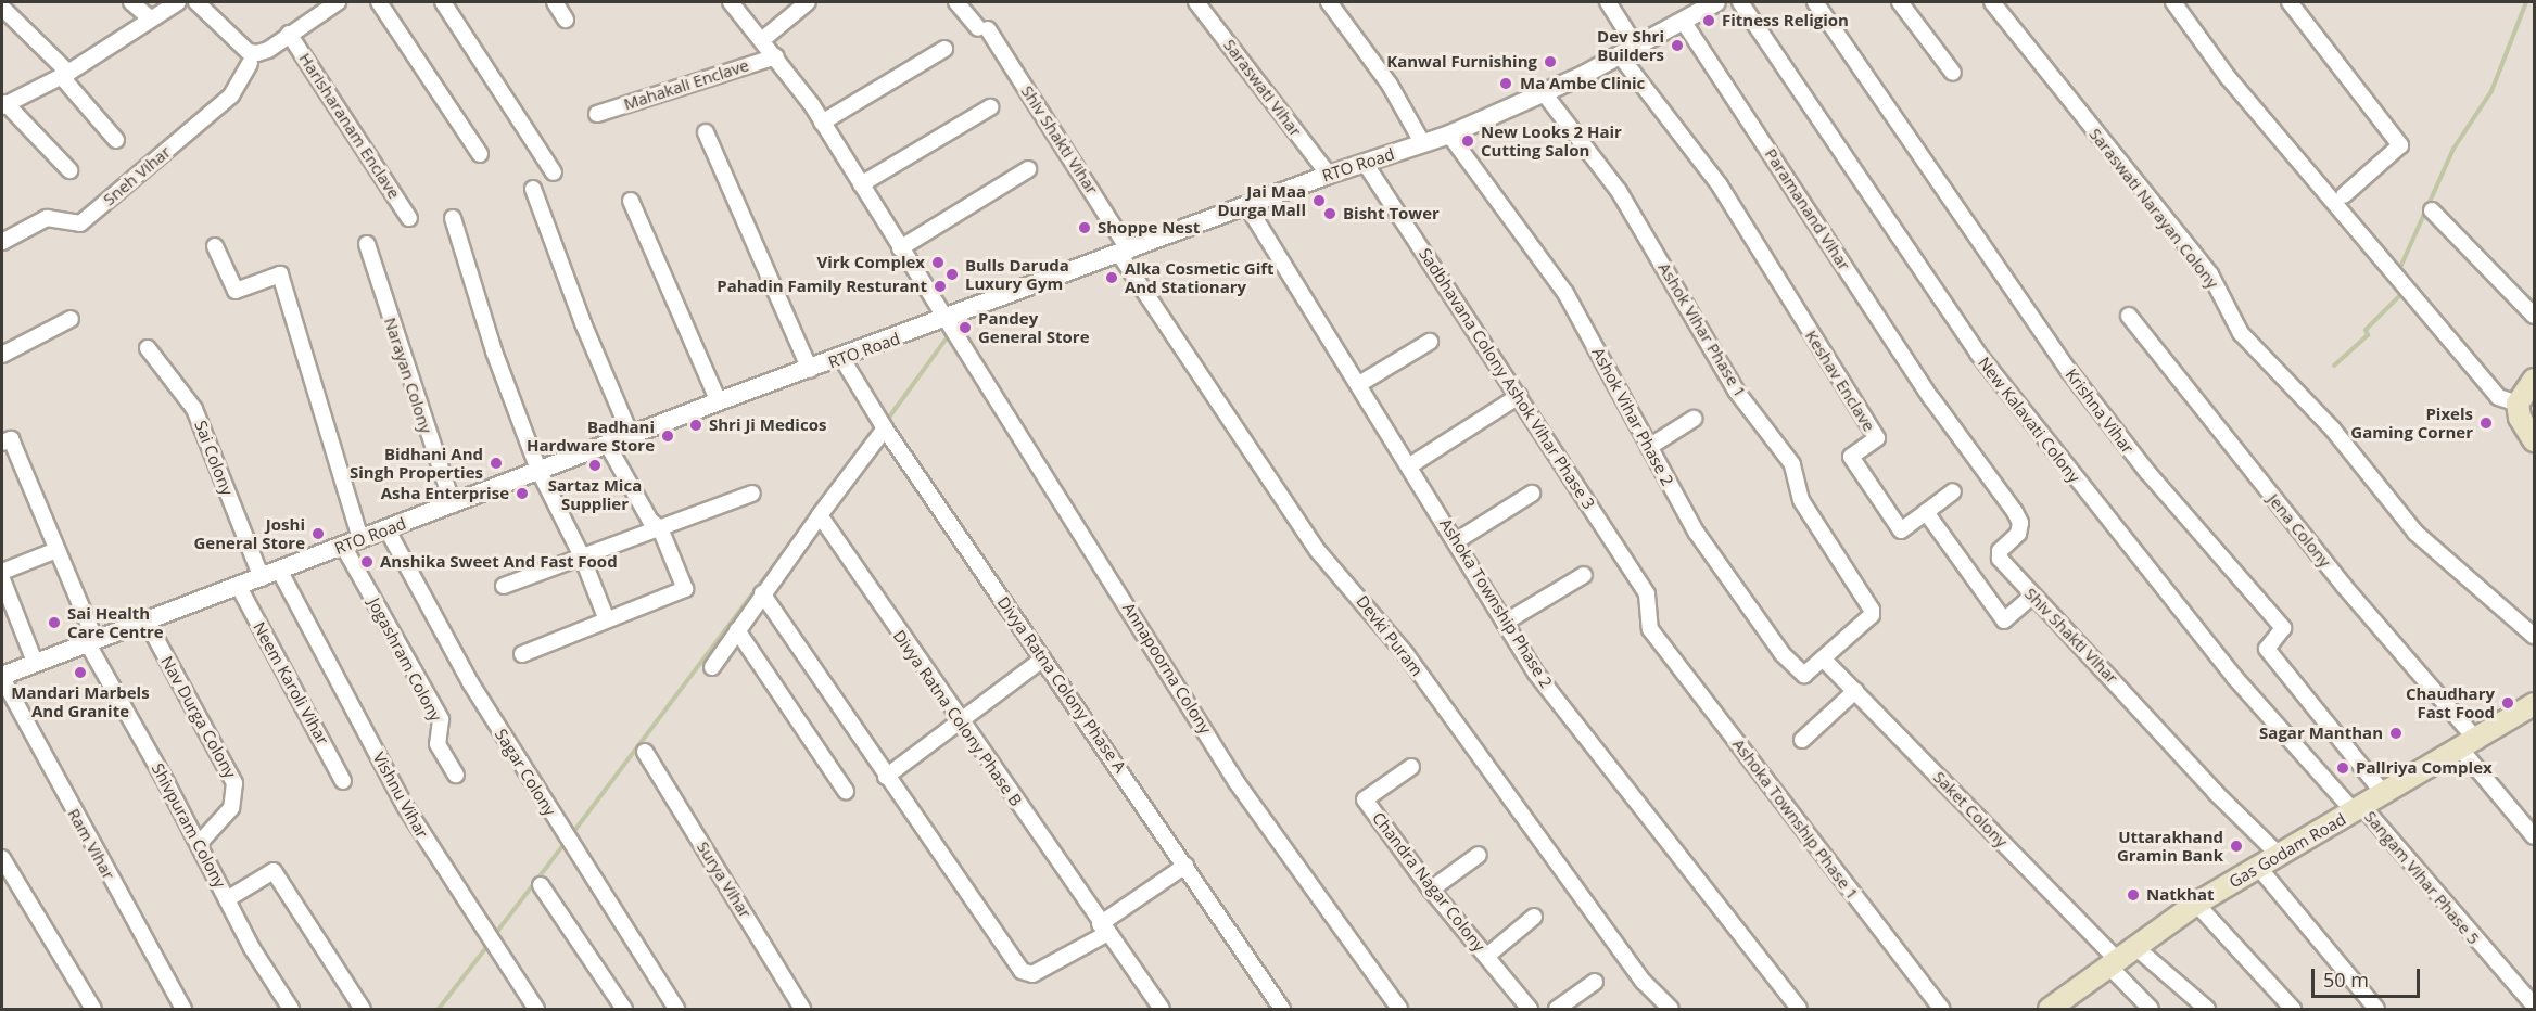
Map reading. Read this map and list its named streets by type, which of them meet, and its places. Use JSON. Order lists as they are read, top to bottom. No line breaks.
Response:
{"streets":{"main road":["Gas Godam Road"],"street":["Mahakali Enclave","Saraswati Vihar","Harisharanam Enclave","Shiv Shakti Vihar","RTO Road","Sneh Vihar","Saraswati Narayan Colony","Paramanand Vihar","Ashok Vihar Phase 1","Narayan Colony","Sadbhavana Colony Ashok Vihar Phase 3","Keshav Enclave","Krishna Vihar","Ashok Vihar Phase 2","New Kalavati Colony","Sai Colony","Jena Colony","Ashoka Township Phase 2","Devki Puram","Jogashram Colony","Annapoorna Colony","Neem Karoli Vihar","Divya Ratna Colony Phase A","Nav Durga Colony","Divya Ratna Colony Phase B","Sagar Colony","Vishnu Vihar","Saket Colony","Ashoka Township Phase 1","Shivpuram Colony","Ram Vihar","Sangam Vihar Phase 5","Surya Vihar","Chandra Nagar Colony"]},"crossings":[["Mahakali Enclave","Annapoorna Colony"],["Saraswati Vihar","RTO Road"],["Shiv Shakti Vihar","RTO Road"],["Shiv Shakti Vihar","Paramanand Vihar"],["Shiv Shakti Vihar","Devki Puram"],["Shiv Shakti Vihar","Gas Godam Road"],["RTO Road","Paramanand Vihar"],["RTO Road","Ashok Vihar Phase 1"],["RTO Road","Narayan Colony"],["RTO Road","Sadbhavana Colony Ashok Vihar Phase 3"],["RTO Road","Keshav Enclave"],["RTO Road","Ashok Vihar Phase 2"],["RTO Road","Sai Colony"],["RTO Road","Ashoka Township Phase 2"],["RTO Road","Devki Puram"],["RTO Road","Jogashram Colony"],["RTO Road","Annapoorna Colony"],["RTO Road","Neem Karoli Vihar"],["RTO Road","Divya Ratna Colony Phase A"],["RTO Road","Nav Durga Colony"],["RTO Road","Sagar Colony"],["RTO Road","Vishnu Vihar"],["RTO Road","Shivpuram Colony"],["RTO Road","Ram Vihar"],["Ashok Vihar Phase 1","Ashok Vihar Phase 2"],["Ashok Vihar Phase 1","Saket Colony"],["Sadbhavana Colony Ashok Vihar Phase 3","Ashoka Township Phase 1"],["Krishna Vihar","Gas Godam Road"],["Ashok Vihar Phase 2","Saket Colony"],["New Kalavati Colony","Gas Godam Road"],["New Kalavati Colony","Sangam Vihar Phase 5"],["Jena Colony","Gas Godam Road"],["Nav Durga Colony","Shivpuram Colony"],["Saket Colony","Gas Godam Road"],["Gas Godam Road","Sangam Vihar Phase 5"]],"places":["Fitness Religion","Dev Shri Builders","Kanwal Furnishing","Ma Ambe Clinic","New Looks 2 Hair Cutting Salon","Jai Maa Durga Mall","Bisht Tower","Shoppe Nest","Virk Complex","Bulls Daruda Luxury Gym","Alka Cosmetic Gift And Stationary","Pahadin Family Resturant","Pandey General Store","Pixels Gaming Corner","Shri Ji Medicos","Badhani Hardware Store","Bidhani And Singh Properties","Sartaz Mica Supplier","Asha Enterprise","Joshi General Store","Anshika Sweet And Fast Food","Sai Health Care Centre","Mandari Marbels And Granite","Chaudhary Fast Food","Sagar Manthan","Pallriya Complex","Uttarakhand Gramin Bank","Natkhat"],"scale_bar":"50 m"}
